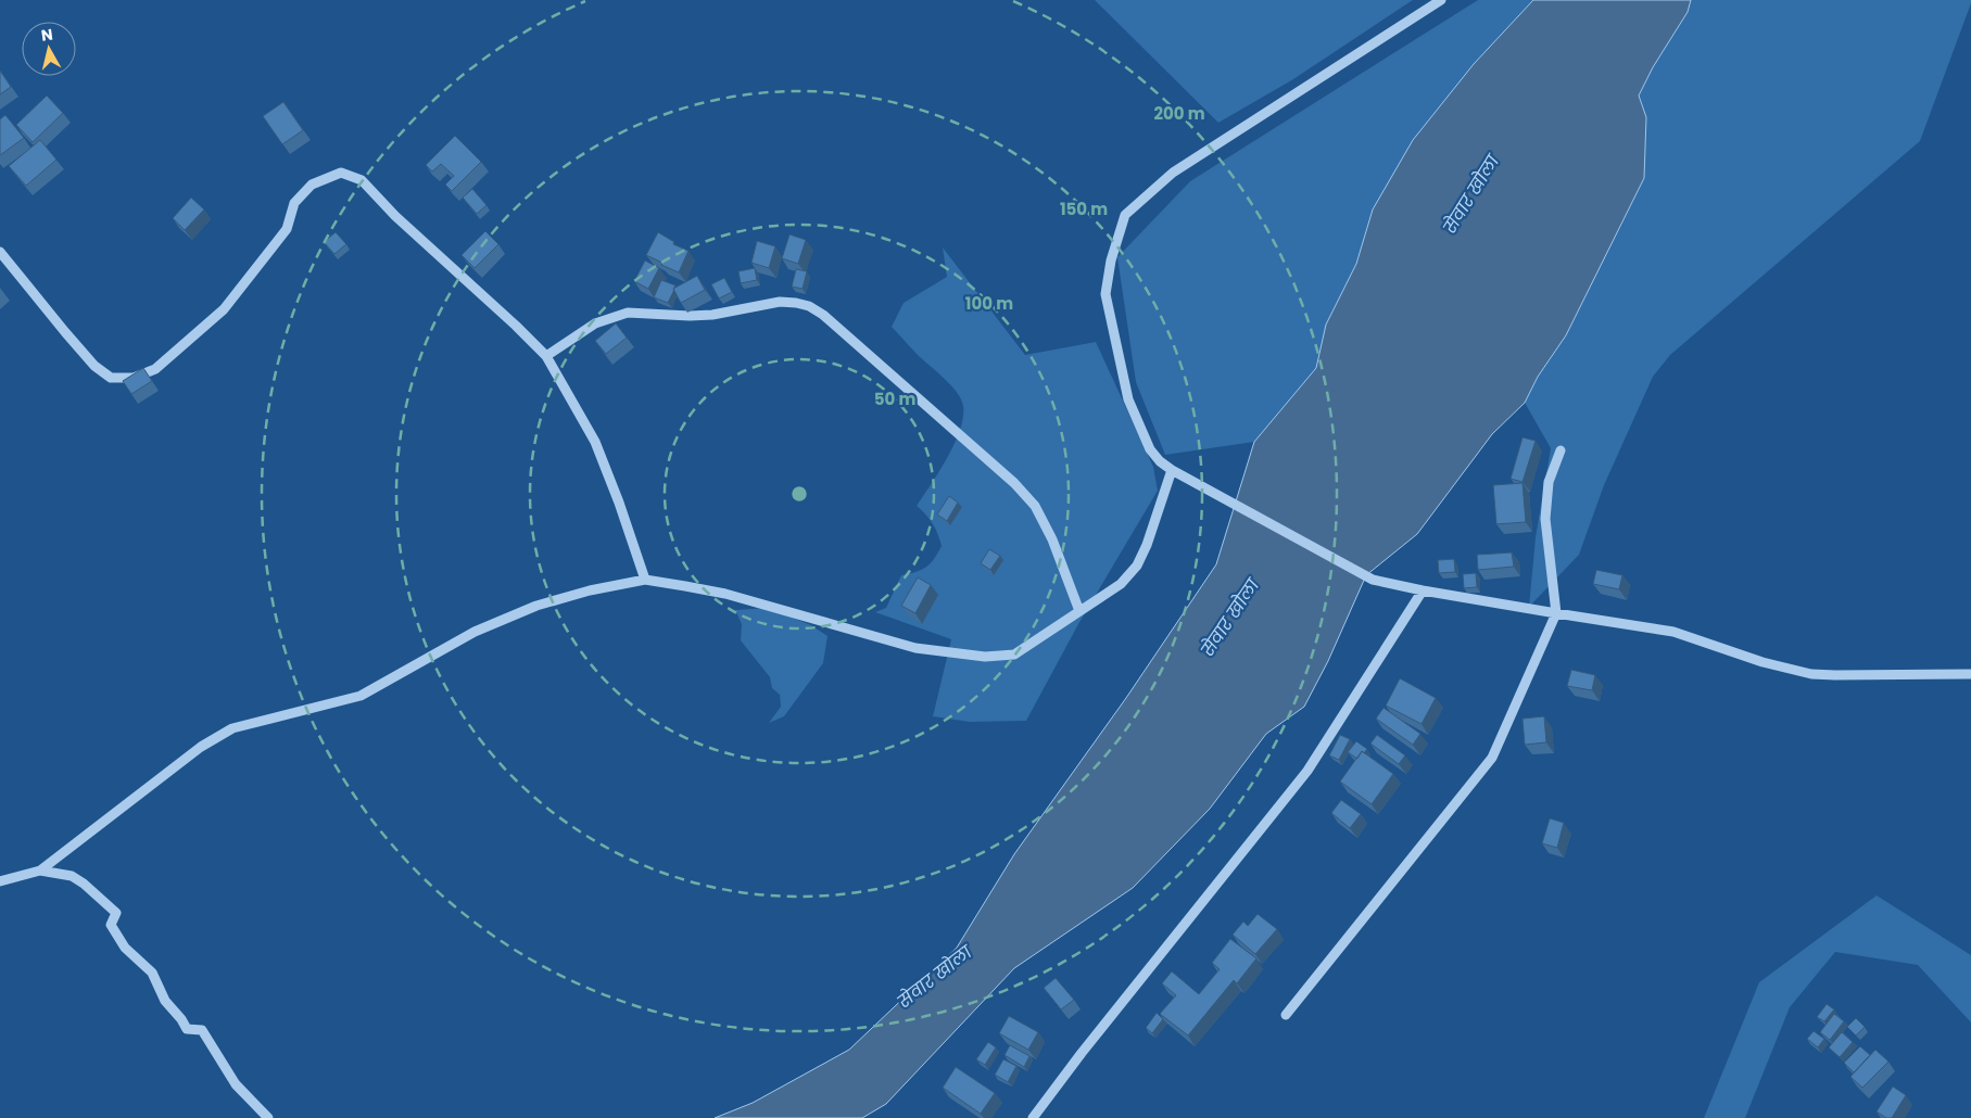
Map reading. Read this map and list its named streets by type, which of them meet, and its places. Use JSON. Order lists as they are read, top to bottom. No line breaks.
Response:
{"water":["सेवार खोला"],"north":"top","rings":["200 m","150 m","100 m","50 m"]}
